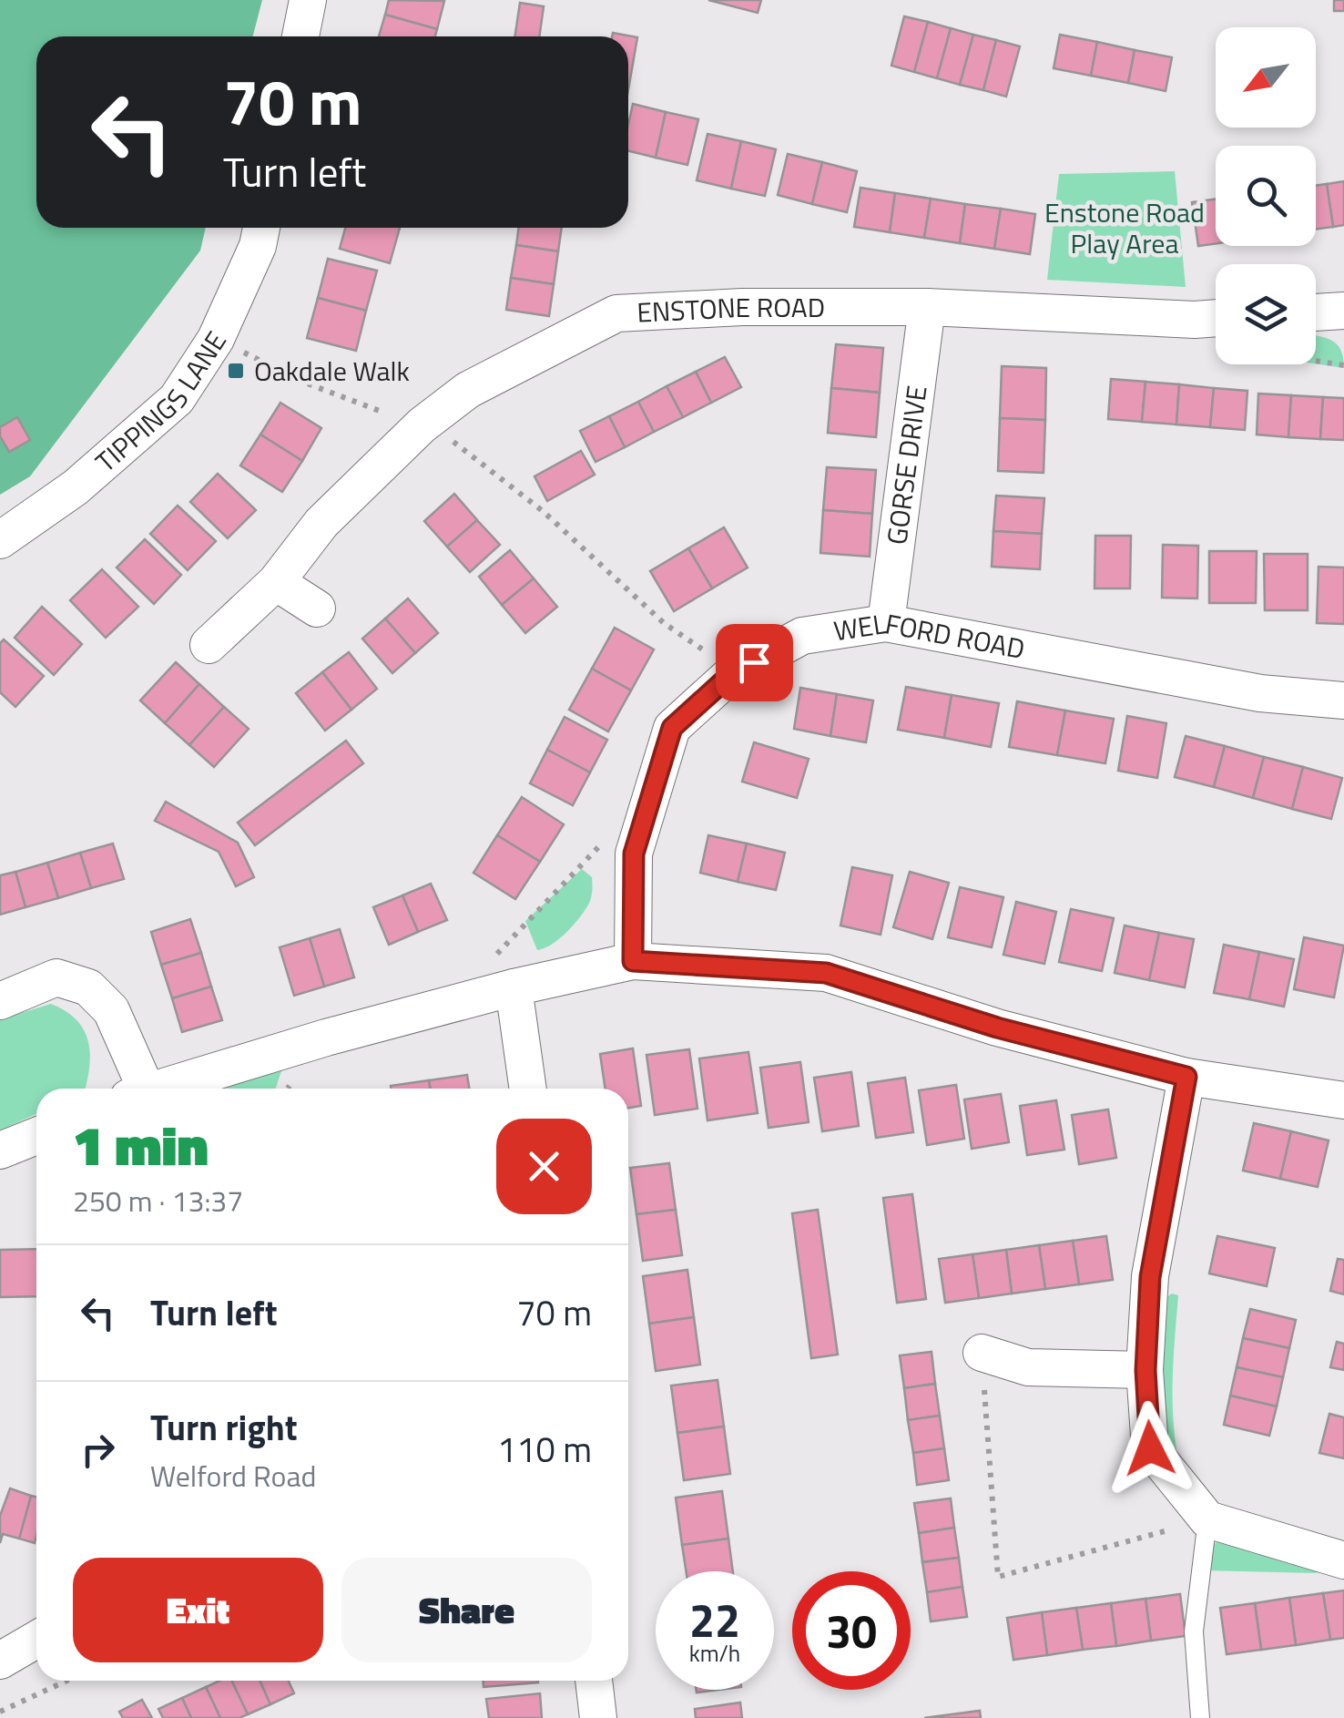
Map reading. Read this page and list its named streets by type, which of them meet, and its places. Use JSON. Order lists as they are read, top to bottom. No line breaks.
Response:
{"streets":{"street":["ENSTONE ROAD","TIPPINGS LANE","GORSE DRIVE","WELFORD ROAD"]},"crossings":[["ENSTONE ROAD","GORSE DRIVE"],["GORSE DRIVE","WELFORD ROAD"]],"parks":["Enstone Road Play Area"],"places":{"transit":["Oakdale Walk"]},"north":"bottom left","page":{"turn":["70 m","Turn left"],"heading":["1 min","250 m · 13:37"],"list":[{"name":"Turn left","value":"70 m"},{"name":"Turn right","note":"Welford Road","value":"110 m"}],"buttons":["Exit","Share"],"speed":"22 km/h","limit":"30"}}
